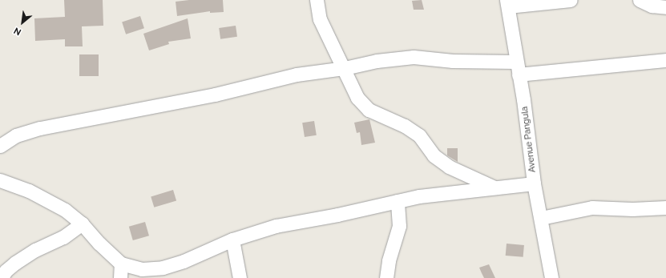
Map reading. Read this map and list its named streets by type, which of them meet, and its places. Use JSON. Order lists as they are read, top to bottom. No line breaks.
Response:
{"streets":{"street":["Avenue Pangula"]},"north":"bottom left"}
